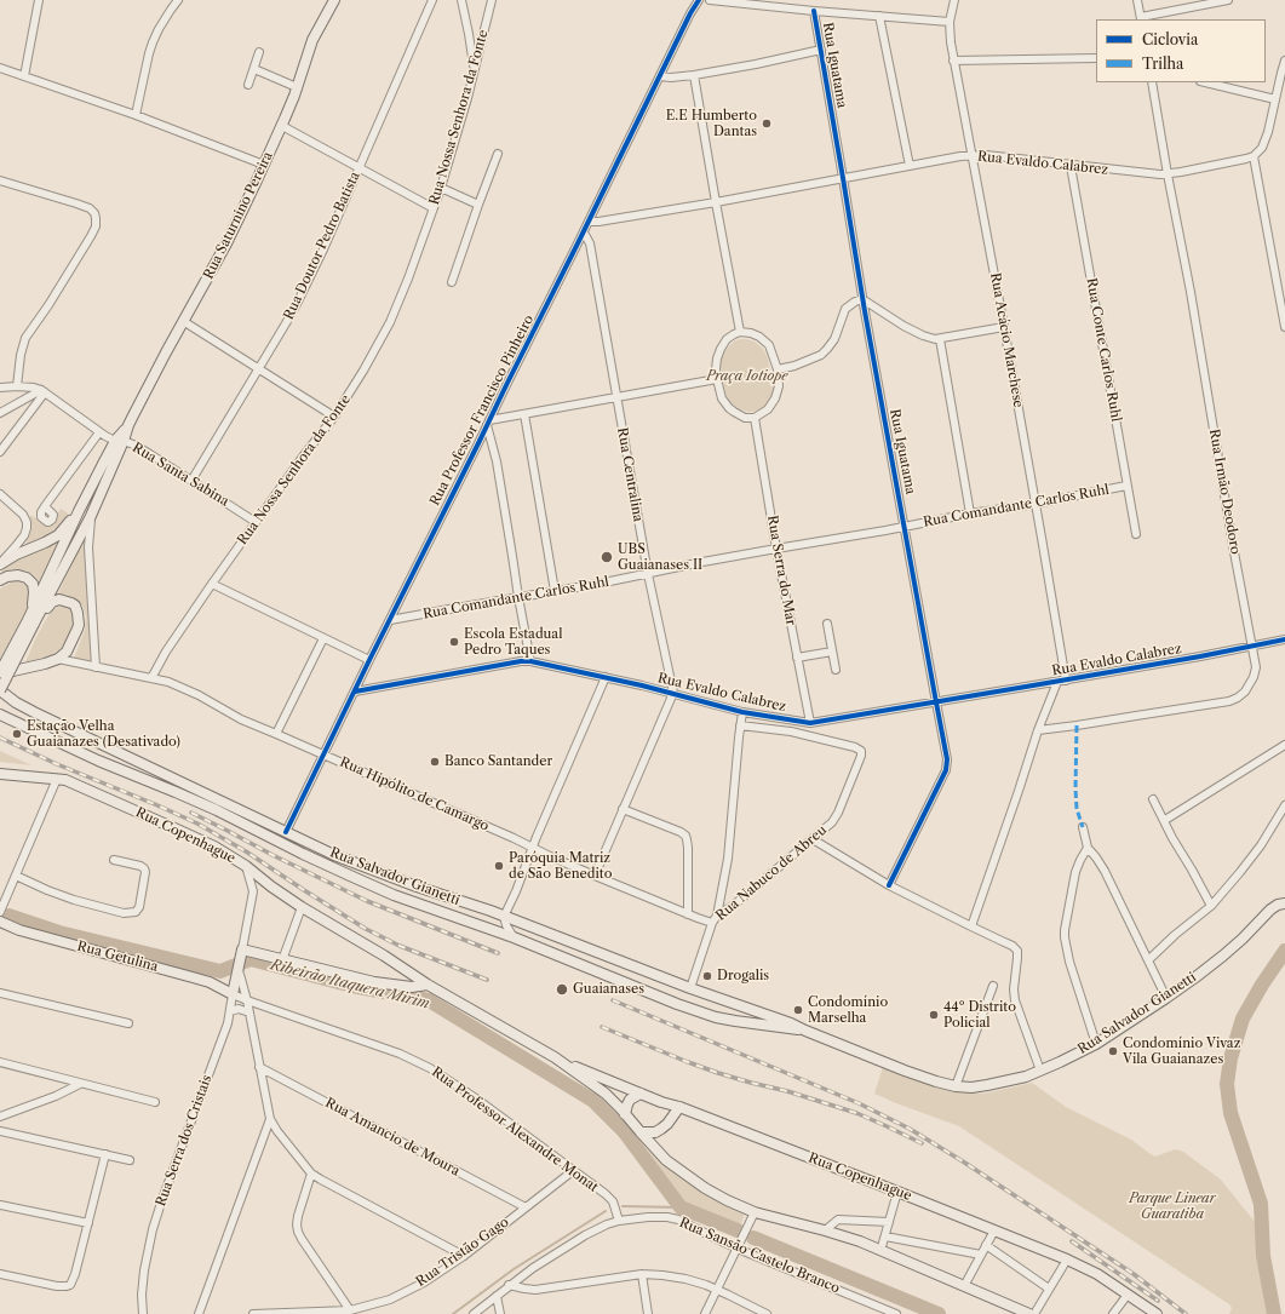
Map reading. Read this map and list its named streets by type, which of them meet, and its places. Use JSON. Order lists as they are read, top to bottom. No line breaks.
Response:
{"streets":{"main road":["Rua Saturnino Pereira","Rua Copenhague","Rua Salvador Gianetti","Rua Getulina","Rua Serra dos Cristais"],"street":["Rua Iguatama","Rua Nossa Senhora da Fonte","Rua Evaldo Calabrez","Rua Doutor Pedro Batista","Rua Acácio Marchese","Rua Conte Carlos Ruhl","Rua Professor Francisco Pinheiro","Rua Santa Sabina","Rua Centralina","Rua Irmão Deodoro","Rua Comandante Carlos Ruhl","Rua Serra do Mar","Rua Hipólito de Camargo","Rua Nabuco de Abreu","Rua Professor Alexandre Monat","Rua Amancio de Moura","Rua Tristão Gago","Rua Sansão Castelo Branco"]},"crossings":[["Rua Iguatama","Rua Evaldo Calabrez"],["Rua Iguatama","Rua Comandante Carlos Ruhl"],["Rua Nossa Senhora da Fonte","Rua Santa Sabina"],["Rua Nossa Senhora da Fonte","Rua Hipólito de Camargo"],["Rua Evaldo Calabrez","Rua Acácio Marchese"],["Rua Evaldo Calabrez","Rua Conte Carlos Ruhl"],["Rua Evaldo Calabrez","Rua Professor Francisco Pinheiro"],["Rua Evaldo Calabrez","Rua Centralina"],["Rua Evaldo Calabrez","Rua Irmão Deodoro"],["Rua Evaldo Calabrez","Rua Serra do Mar"],["Rua Saturnino Pereira","Rua Santa Sabina"],["Rua Saturnino Pereira","Rua Hipólito de Camargo"],["Rua Doutor Pedro Batista","Rua Santa Sabina"],["Rua Acácio Marchese","Rua Comandante Carlos Ruhl"],["Rua Conte Carlos Ruhl","Rua Comandante Carlos Ruhl"],["Rua Professor Francisco Pinheiro","Rua Centralina"],["Rua Professor Francisco Pinheiro","Rua Comandante Carlos Ruhl"],["Rua Professor Francisco Pinheiro","Rua Hipólito de Camargo"],["Rua Professor Francisco Pinheiro","Rua Salvador Gianetti"],["Rua Centralina","Rua Comandante Carlos Ruhl"],["Rua Comandante Carlos Ruhl","Rua Serra do Mar"],["Rua Hipólito de Camargo","Rua Nabuco de Abreu"],["Rua Nabuco de Abreu","Rua Salvador Gianetti"],["Rua Getulina","Rua Professor Alexandre Monat"],["Rua Getulina","Rua Serra dos Cristais"],["Rua Professor Alexandre Monat","Rua Serra dos Cristais"],["Rua Professor Alexandre Monat","Rua Tristão Gago"],["Rua Professor Alexandre Monat","Rua Sansão Castelo Branco"],["Rua Amancio de Moura","Rua Tristão Gago"]],"water":["Ribeirão Itaquera Mirim"],"parks":["Praça Iotiope","Parque Linear Guaratiba"],"places":["E.E Humberto Dantas","UBS Guaianases II","Escola Estadual Pedro Taques","Estação Velha Guaianazes (Desativado)","Banco Santander","Paróquia Matriz de São Benedito","Drogalis","Guaianases","Condomínio Marselha","44º Distrito Policial","Condomínio Vivaz Vila Guaianazes"],"legend":["Ciclovia","Trilha"]}
